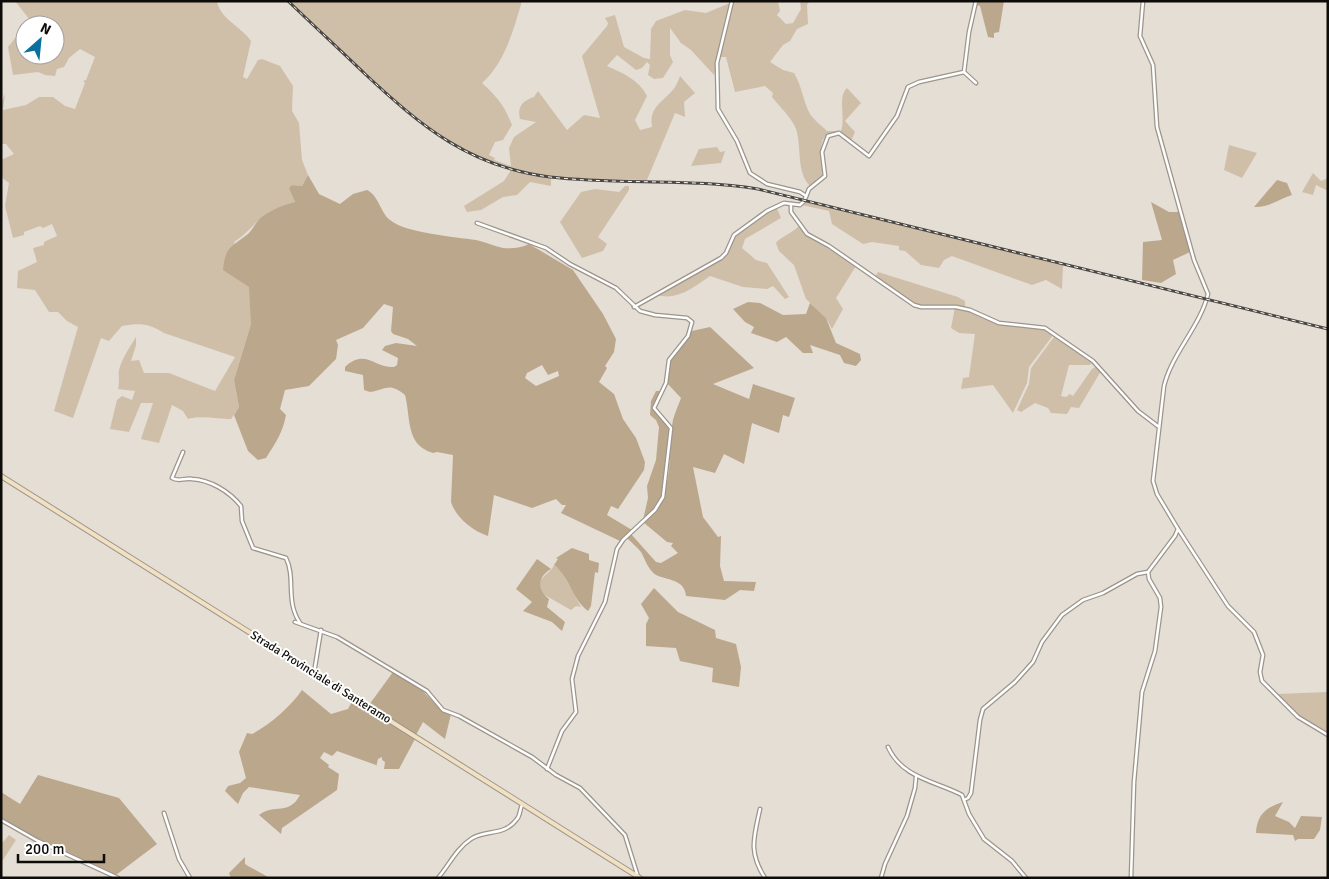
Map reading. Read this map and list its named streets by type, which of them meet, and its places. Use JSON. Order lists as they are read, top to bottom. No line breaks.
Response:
{"streets":{"main road":["Strada Provinciale di Santeramo"]},"scale_bar":"200 m","north":"top right"}
